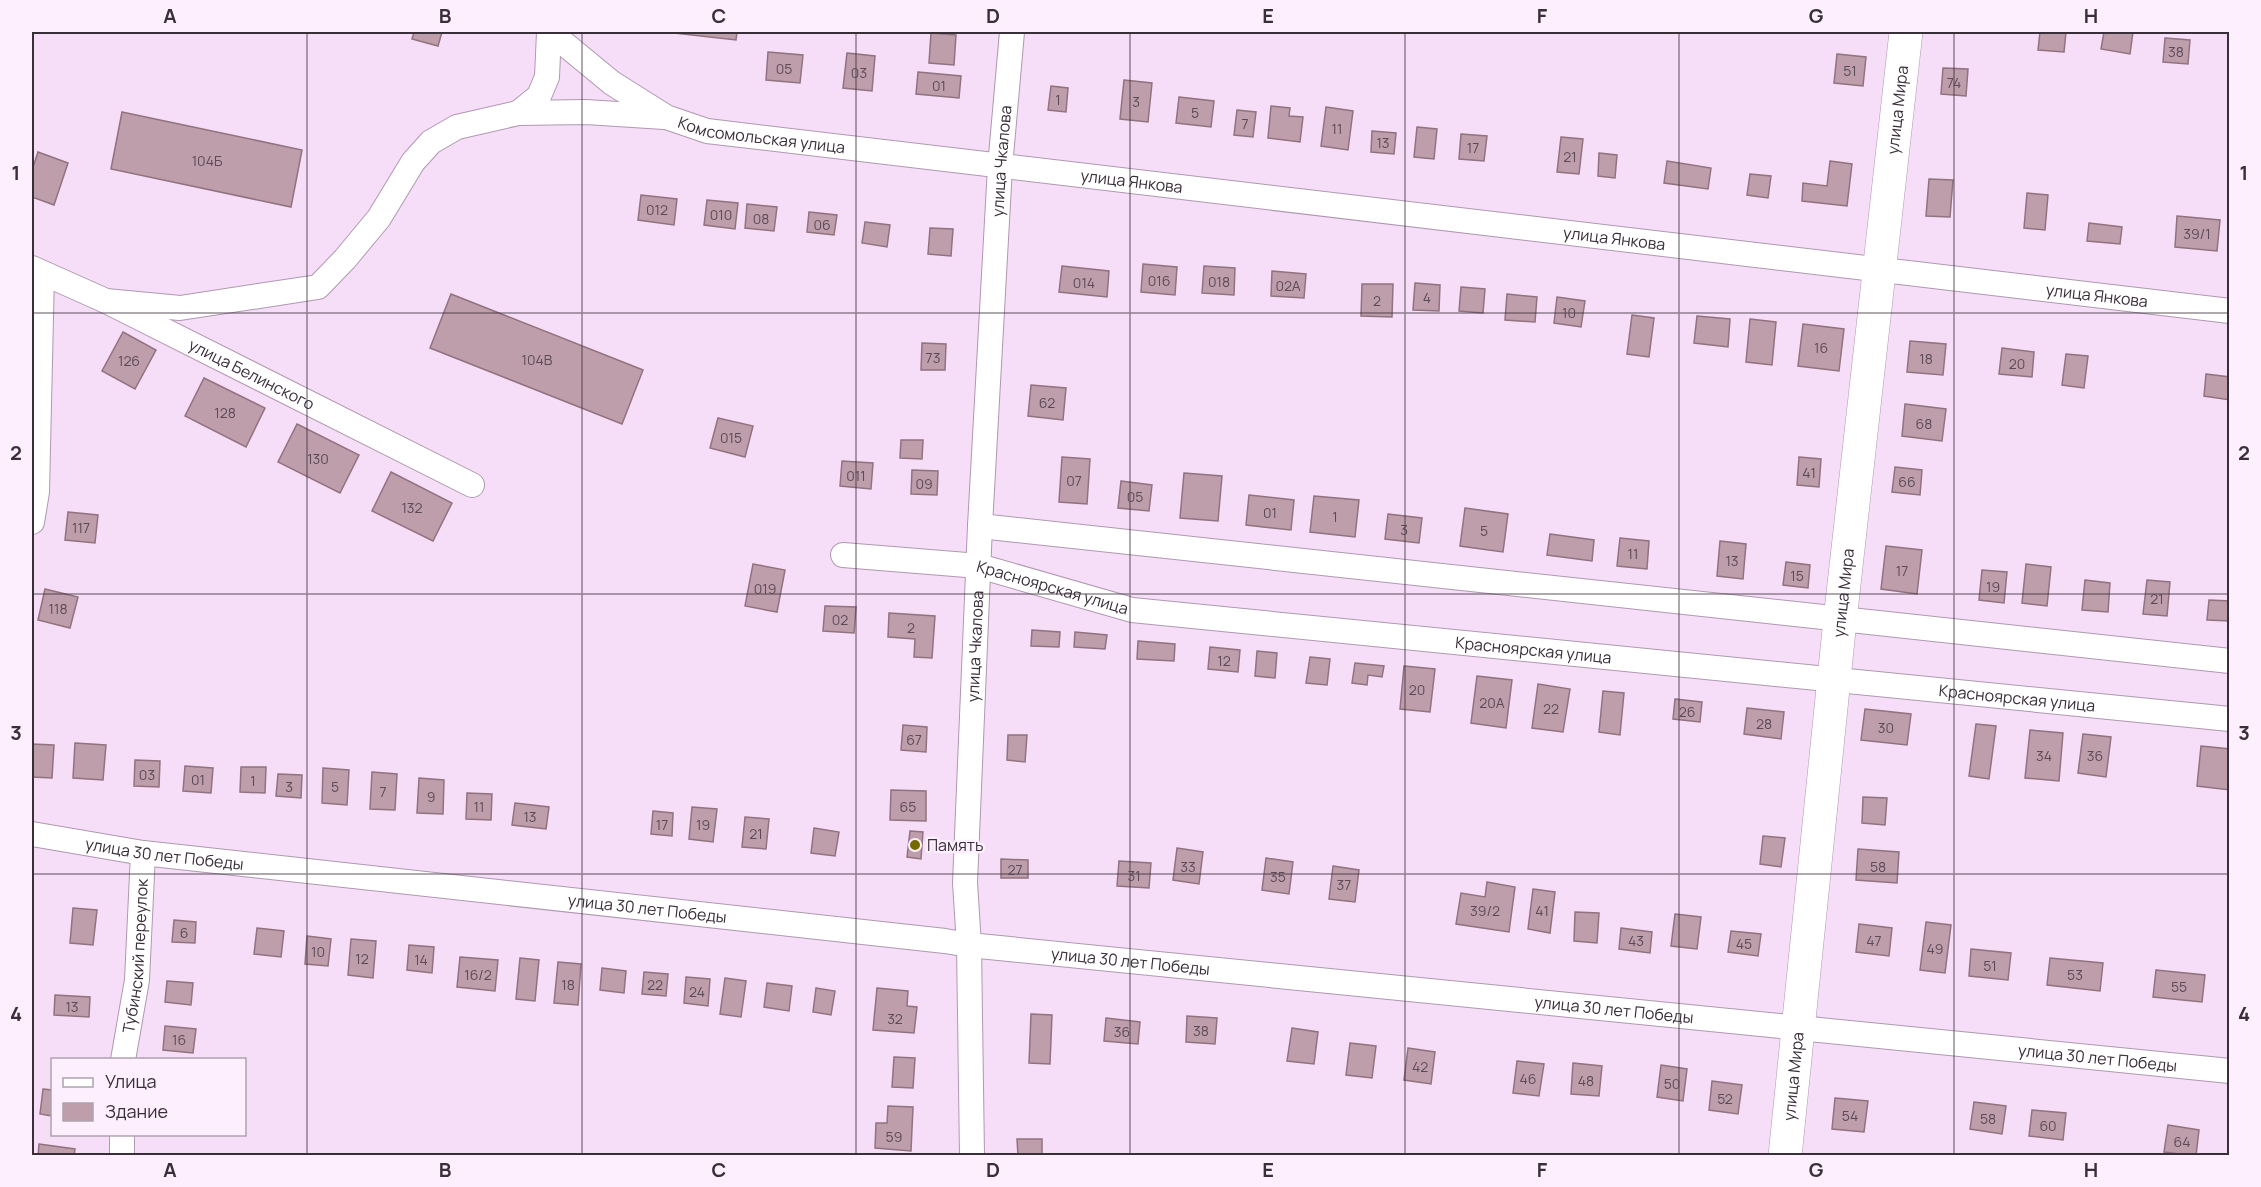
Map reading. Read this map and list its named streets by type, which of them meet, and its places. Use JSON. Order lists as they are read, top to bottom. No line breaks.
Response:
{"streets":{"main road":["улица Мира"],"street":["Комсомольская улица","улица Чкалова","улица Янкова","улица Белинского","Красноярская улица","улица 30 лет Победы","Тубинский переулок"]},"crossings":[["улица Мира","улица Янкова"],["улица Мира","Красноярская улица"],["улица Мира","улица 30 лет Победы"],["Комсомольская улица","улица Чкалова"],["Комсомольская улица","улица Янкова"],["улица Чкалова","улица Янкова"],["улица Чкалова","Красноярская улица"],["улица Чкалова","улица 30 лет Победы"],["улица 30 лет Победы","Тубинский переулок"]],"places":["Память"],"house_numbers":["38","05","51","03","74","01","1","3","5","7","11","13","17","21","104Б","012","010","08","06","39/1","016","018","014","02А","4","2","10","16","73","18","104В","126","20","62","128","68","015","130","41","011","07","66","09","05","132","01","1","117","3","5","11","13","17","15","19","019","21","118","02","2","12","20","20А","22","26","28","30","67","34","36","03","01","1","3","5","7","9","11","65","13","17","19","21","33","58","27","31","35","37","39/2","41","6","43","47","45","49","10","12","14","51","16/2","53","18","22","55","24","13","32","38","36","16","42","46","48","50","52","54","58","60","59","64"],"legend":["Улица","Здание"],"grid":{"columns":["A","B","C","D","E","F","G","H"],"rows":["1","2","3","4"]}}
